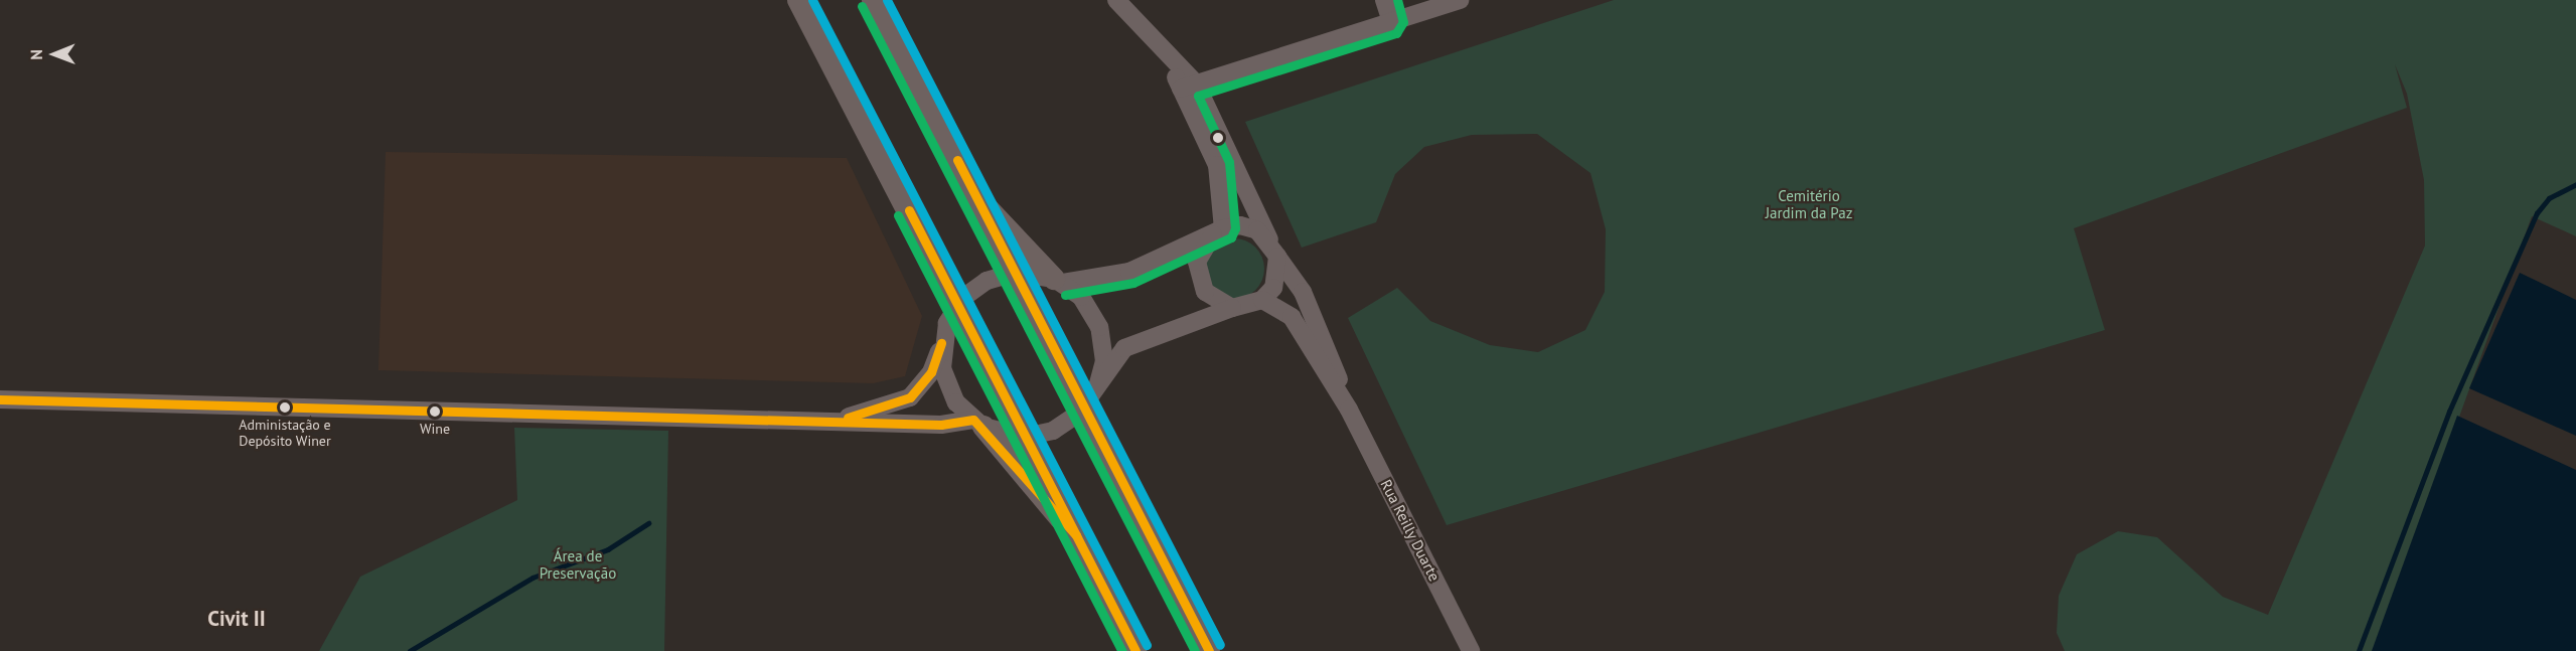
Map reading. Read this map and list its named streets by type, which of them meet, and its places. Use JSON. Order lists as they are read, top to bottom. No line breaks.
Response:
{"streets":{"street":["Rua Reilly Duarte"]},"districts":["Civit II"],"parks":["Cemitério Jardim da Paz","Área de Preservação"],"places":["Administação e Depósito Winer","Wine"],"north":"left"}
